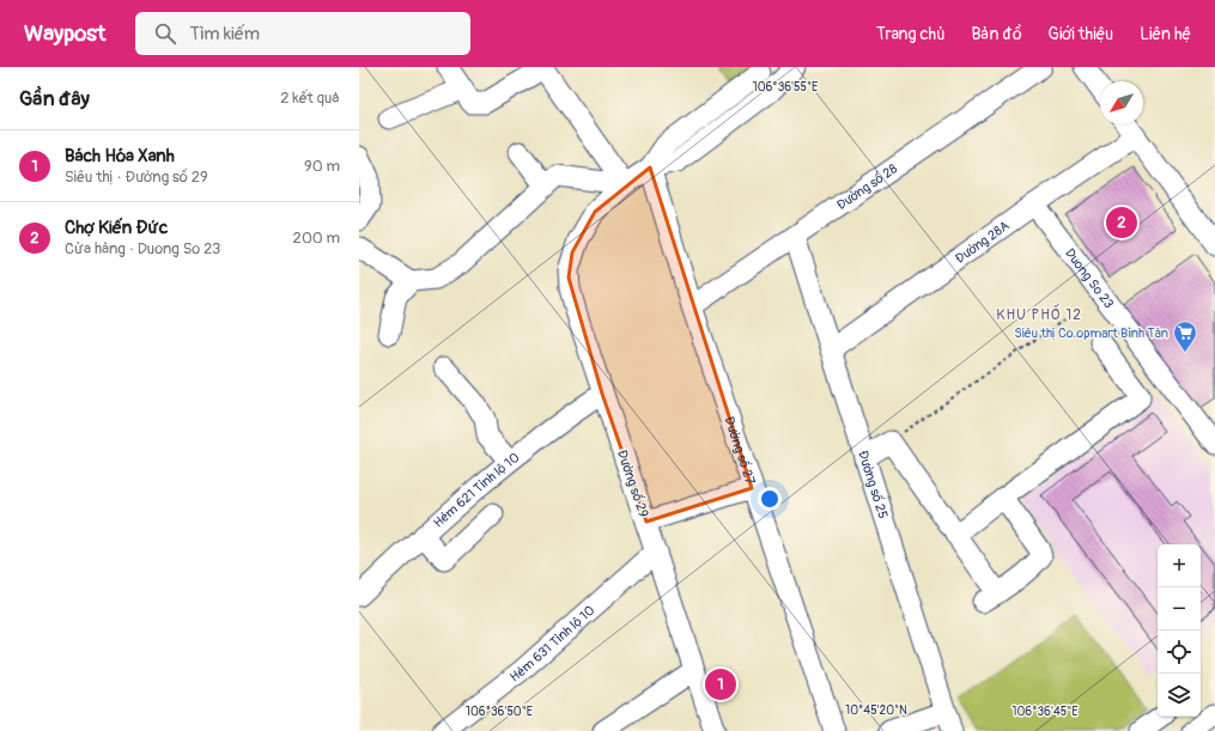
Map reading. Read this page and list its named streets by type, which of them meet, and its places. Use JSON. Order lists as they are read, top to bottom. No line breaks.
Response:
{"streets":{"street":["Đường số 28","Đường 28A","Duong So 23","Đường số 27","Đường số 29","Đường số 25","Hẻm 621 Tỉnh lộ 10","Hẻm 631 Tỉnh lộ 10"]},"crossings":[["Đường số 28","Đường số 27"],["Đường số 28","Đường số 25"],["Đường 28A","Duong So 23"],["Đường 28A","Đường số 25"],["Đường số 27","Đường số 29"],["Đường số 29","Hẻm 621 Tỉnh lộ 10"],["Đường số 29","Hẻm 631 Tỉnh lộ 10"]],"districts":["KHU PHỐ 12"],"places":{"supermarket":["Siêu thị Co.opmart Bình Tân"]},"north":"bottom left","page":{"header":"Waypost","search":"Tìm kiếm","nav":["Trang chủ","Bản đồ","Giới thiệu","Liên hệ"],"heading":["Gần đây","2 kết quả"],"list":[{"mark":"1","name":"Bách Hóa Xanh","note":"Siêu thị · Đường số 29","value":"90 m"},{"mark":"2","name":"Chợ Kiến Đức","note":"Cửa hàng · Duong So 23","value":"200 m"}],"pins":["2","1"],"map_buttons":["+","−"]},"coordinates":["106°36'55\"E","10°45'20\"N","106°36'50\"E","106°36'45\"E"]}
